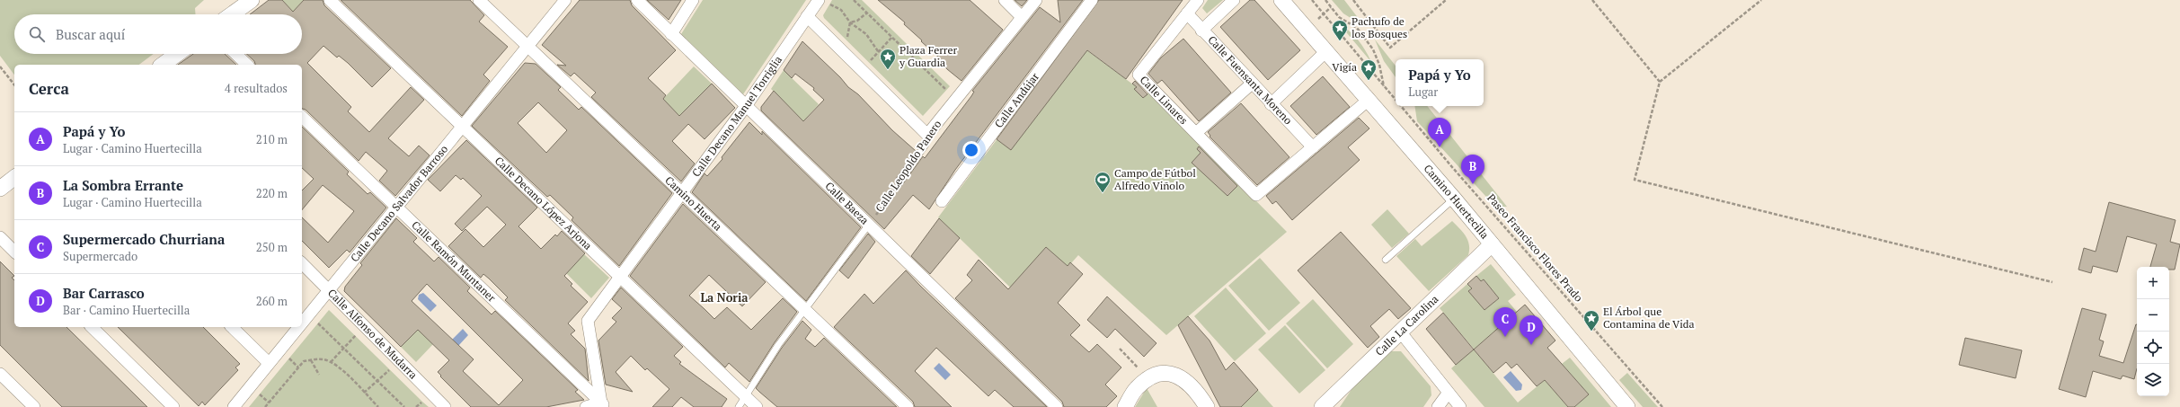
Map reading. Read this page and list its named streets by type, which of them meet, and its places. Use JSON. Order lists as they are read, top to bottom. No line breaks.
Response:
{"streets":{"street":["Calle Fuensanta Moreno","Calle Andújar","Calle Linares","Calle Decano Manuel Torriglia","Calle Leopoldo Panero","Camino Huertecilla","Calle Decano Salvador Barroso","Camino Huerta","Calle Decano López Arjona","Calle Baeza","Calle Ramón Muntaner","Calle La Carolina","Calle Alfonso de Mudarra"],"path":["Paseo Francisco Flores Prado"]},"crossings":[["Calle Fuensanta Moreno","Calle Linares"],["Calle Decano Manuel Torriglia","Camino Huerta"],["Calle Decano Manuel Torriglia","Calle Decano López Arjona"],["Calle Decano Manuel Torriglia","Calle Baeza"],["Calle Decano Manuel Torriglia","Calle Ramón Muntaner"],["Calle Leopoldo Panero","Calle Baeza"],["Camino Huertecilla","Calle La Carolina"],["Calle Decano Salvador Barroso","Camino Huerta"],["Calle Decano Salvador Barroso","Calle Decano López Arjona"],["Calle Decano Salvador Barroso","Calle Ramón Muntaner"],["Calle Decano Salvador Barroso","Calle Alfonso de Mudarra"]],"districts":["La Noria"],"places":{"place":["Pachufo de los Bosques","Plaza Ferrer y Guardia","Vigía","El Árbol que Contamina de Vida"],"sports":["Campo de Fútbol Alfredo Viñolo"]},"page":{"search":"Buscar aquí","popup":["Papá y Yo","Lugar"],"heading":["Cerca","4 resultados"],"list":[{"mark":"A","name":"Papá y Yo","note":"Lugar · Camino Huertecilla","value":"210 m"},{"mark":"B","name":"La Sombra Errante","note":"Lugar · Camino Huertecilla","value":"220 m"},{"mark":"C","name":"Supermercado Churriana","note":"Supermercado","value":"250 m"},{"mark":"D","name":"Bar Carrasco","note":"Bar · Camino Huertecilla","value":"260 m"}],"pins":["A","B","C","D"],"map_buttons":["+","−"]}}
